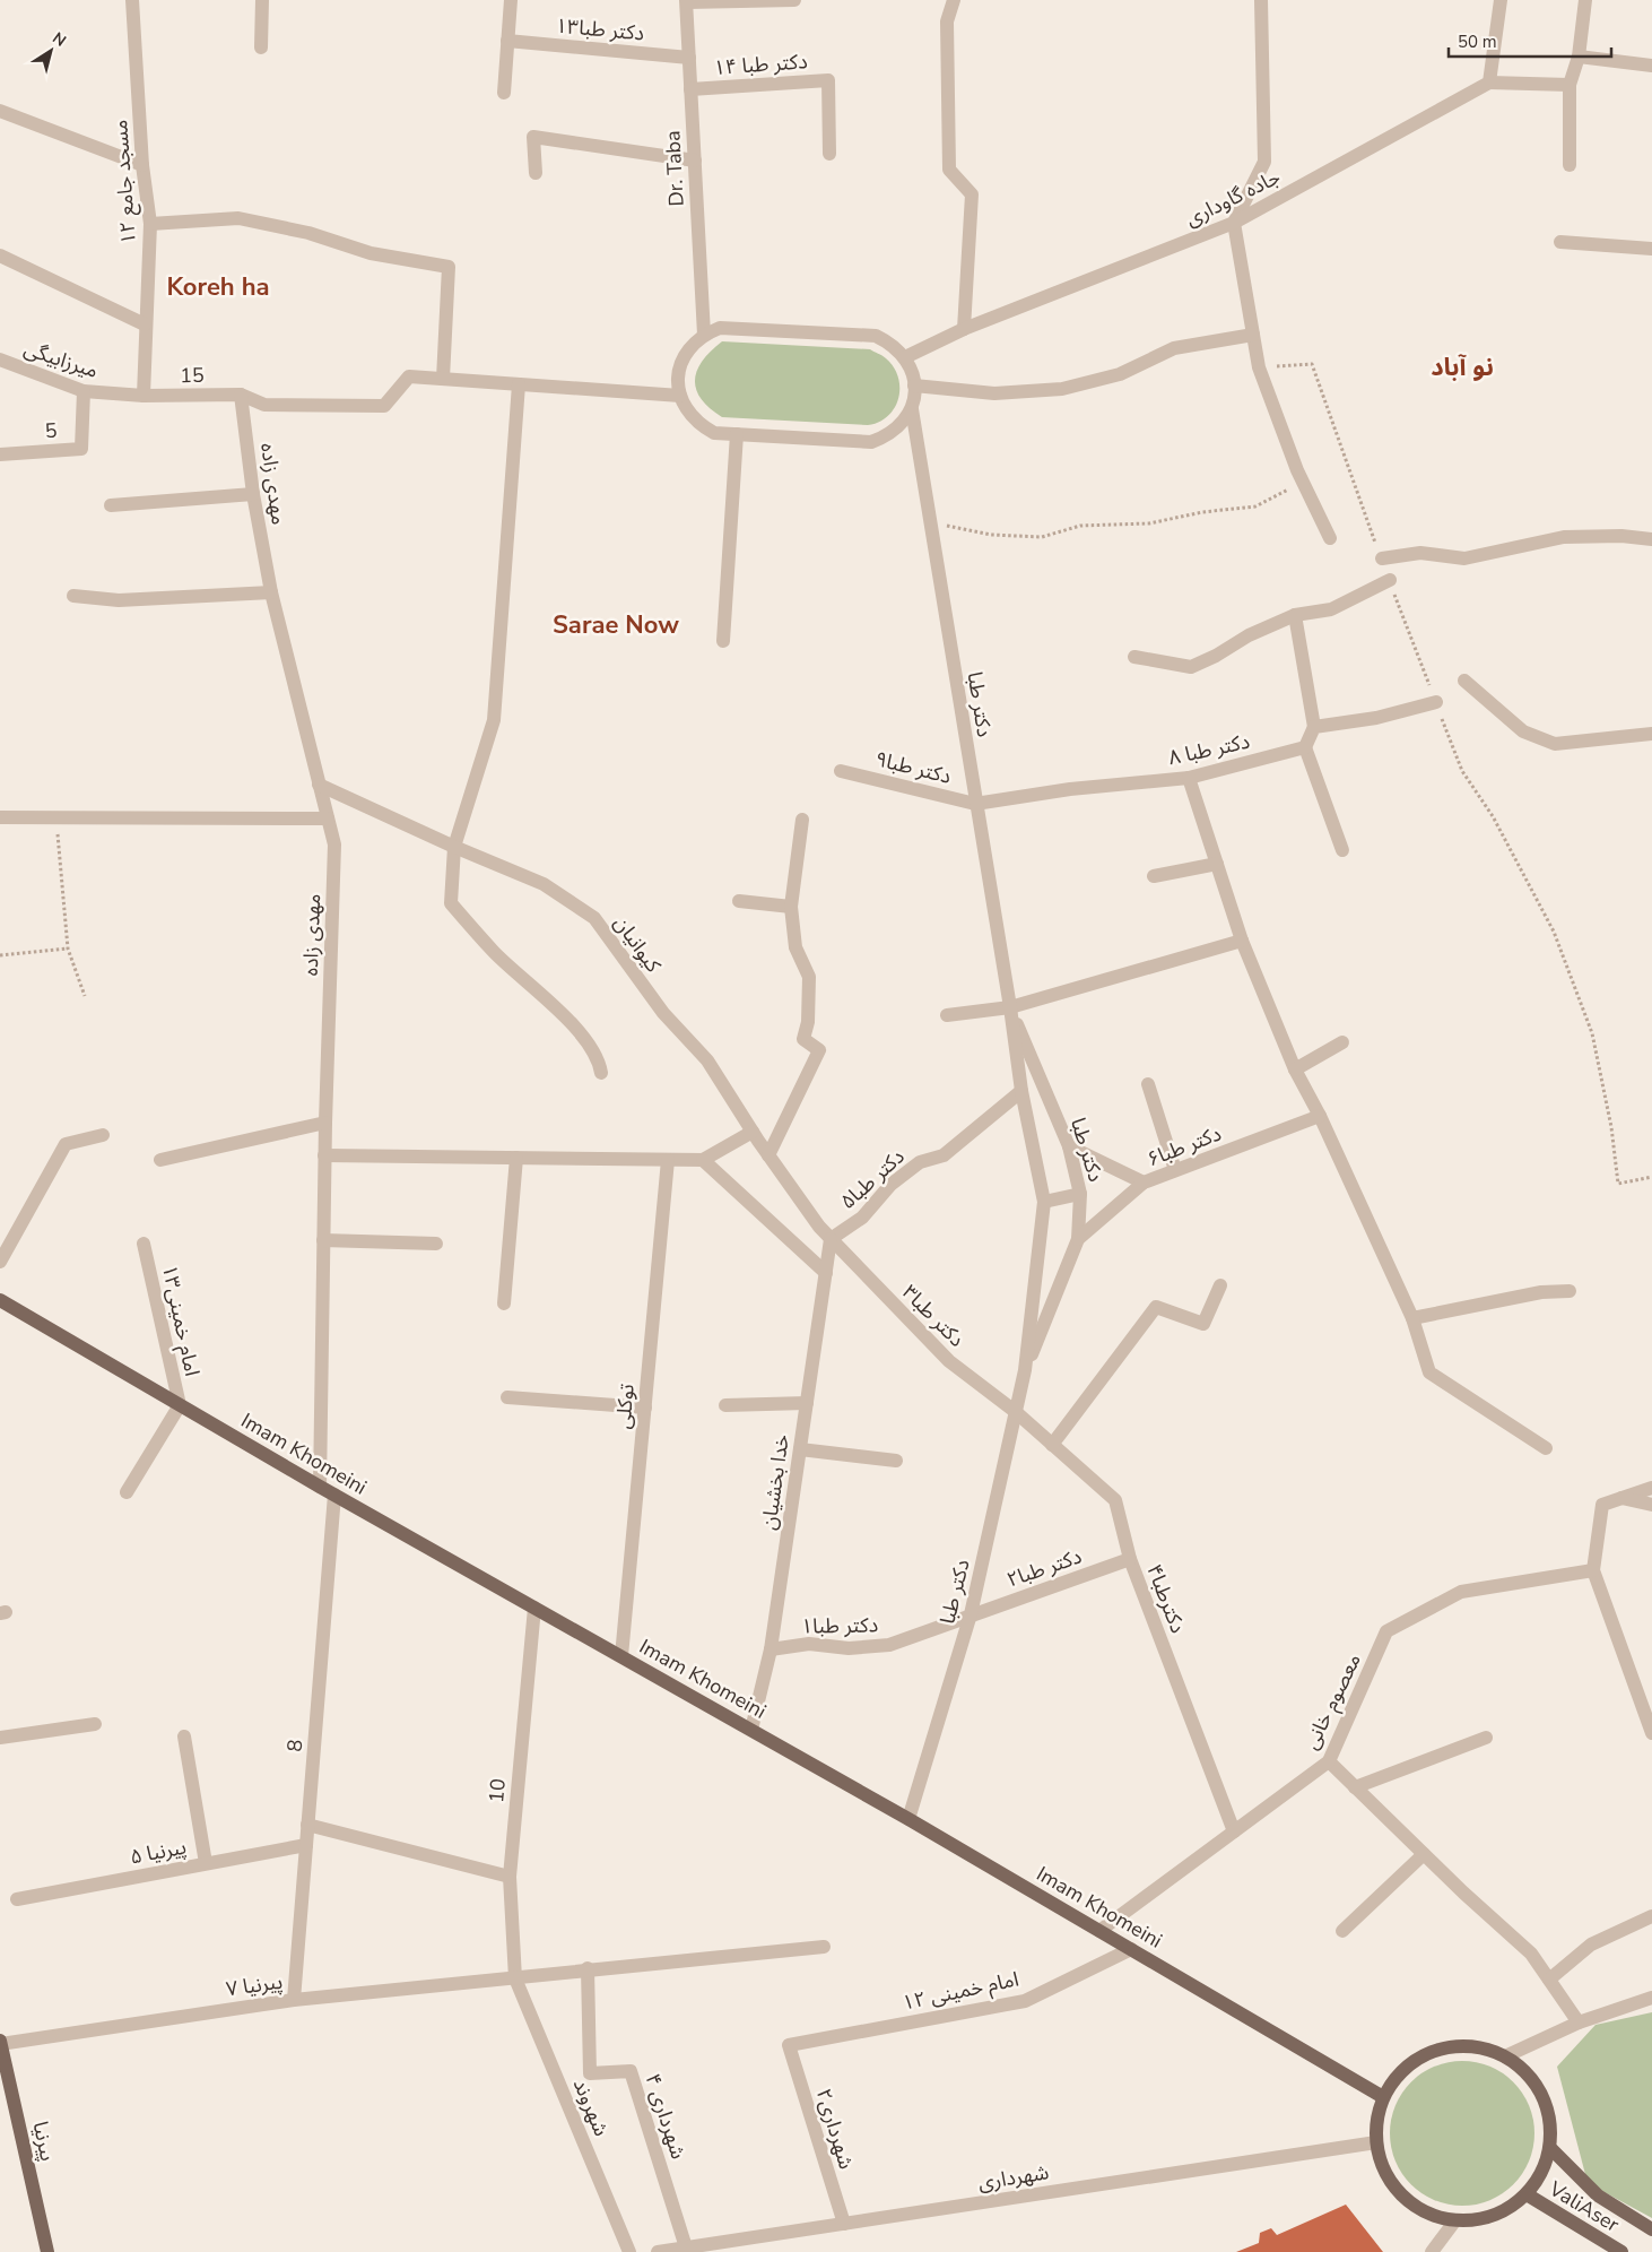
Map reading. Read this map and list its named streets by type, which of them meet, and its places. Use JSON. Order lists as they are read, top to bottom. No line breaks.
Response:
{"streets":{"main road":["Imam Khomeini","پیرنیا","ValiAser"],"street":["دکتر طبا۱۳","دکتر طبا ۱۴","Dr. Taba","مسجد جامع ۱۲","جاده گاوداری","میرزابیگی","15","5","مهدی زاده","دکتر طبا","دکتر طبا ۸","دکتر طبا۹","کیوانیان","دکتر طبا۶","دکتر طبا۵","دکتر طبا۳","امام خمینی۱۳","توکلی","خدا بخشیان","دکتر طبا۲","دکترطبا۴","دکتر طبا۱","معصوم خانی","8","10","پیرنیا ۵","پیرنیا ۷","امام خمینی ۱۲","شهروند","شهرداری ۴","شهرداری۲","شهرداری"]},"crossings":[["دکتر طبا۱۳","Dr. Taba"],["دکتر طبا ۱۴","Dr. Taba"],["مسجد جامع ۱۲","میرزابیگی"],["مسجد جامع ۱۲","15"],["میرزابیگی","15"],["میرزابیگی","5"],["15","مهدی زاده"],["مهدی زاده","کیوانیان"],["مهدی زاده","Imam Khomeini"],["دکتر طبا","دکتر طبا ۸"],["دکتر طبا","دکتر طبا۹"],["دکتر طبا","دکتر طبا۶"],["دکتر طبا","دکتر طبا۵"],["دکتر طبا","دکتر طبا۳"],["دکتر طبا","Imam Khomeini"],["دکتر طبا","دکتر طبا۲"],["دکتر طبا","دکترطبا۴"],["دکتر طبا","دکتر طبا۱"],["دکتر طبا ۸","دکتر طبا۹"],["کیوانیان","دکتر طبا۵"],["کیوانیان","دکتر طبا۳"],["کیوانیان","خدا بخشیان"],["دکتر طبا۵","دکتر طبا۳"],["دکتر طبا۵","خدا بخشیان"],["دکتر طبا۳","خدا بخشیان"],["دکتر طبا۳","دکترطبا۴"],["امام خمینی۱۳","Imam Khomeini"],["توکلی","Imam Khomeini"],["Imam Khomeini","خدا بخشیان"],["Imam Khomeini","معصوم خانی"],["Imam Khomeini","8"],["Imam Khomeini","10"],["Imam Khomeini","امام خمینی ۱۲"],["Imam Khomeini","شهرداری"],["Imam Khomeini","ValiAser"],["خدا بخشیان","دکتر طبا۱"],["دکتر طبا۲","دکترطبا۴"],["دکتر طبا۲","دکتر طبا۱"],["دکترطبا۴","معصوم خانی"],["8","پیرنیا ۵"],["8","پیرنیا ۷"],["10","پیرنیا ۷"],["10","شهروند"],["پیرنیا ۷","شهروند"],["پیرنیا ۷","شهرداری ۴"],["پیرنیا ۷","پیرنیا"],["امام خمینی ۱۲","شهرداری۲"],["شهرداری ۴","شهرداری"],["شهرداری۲","شهرداری"],["شهرداری","ValiAser"]],"districts":["Koreh ha","نو آباد","Sarae Now"],"scale_bar":"50 m","north":"top right"}
